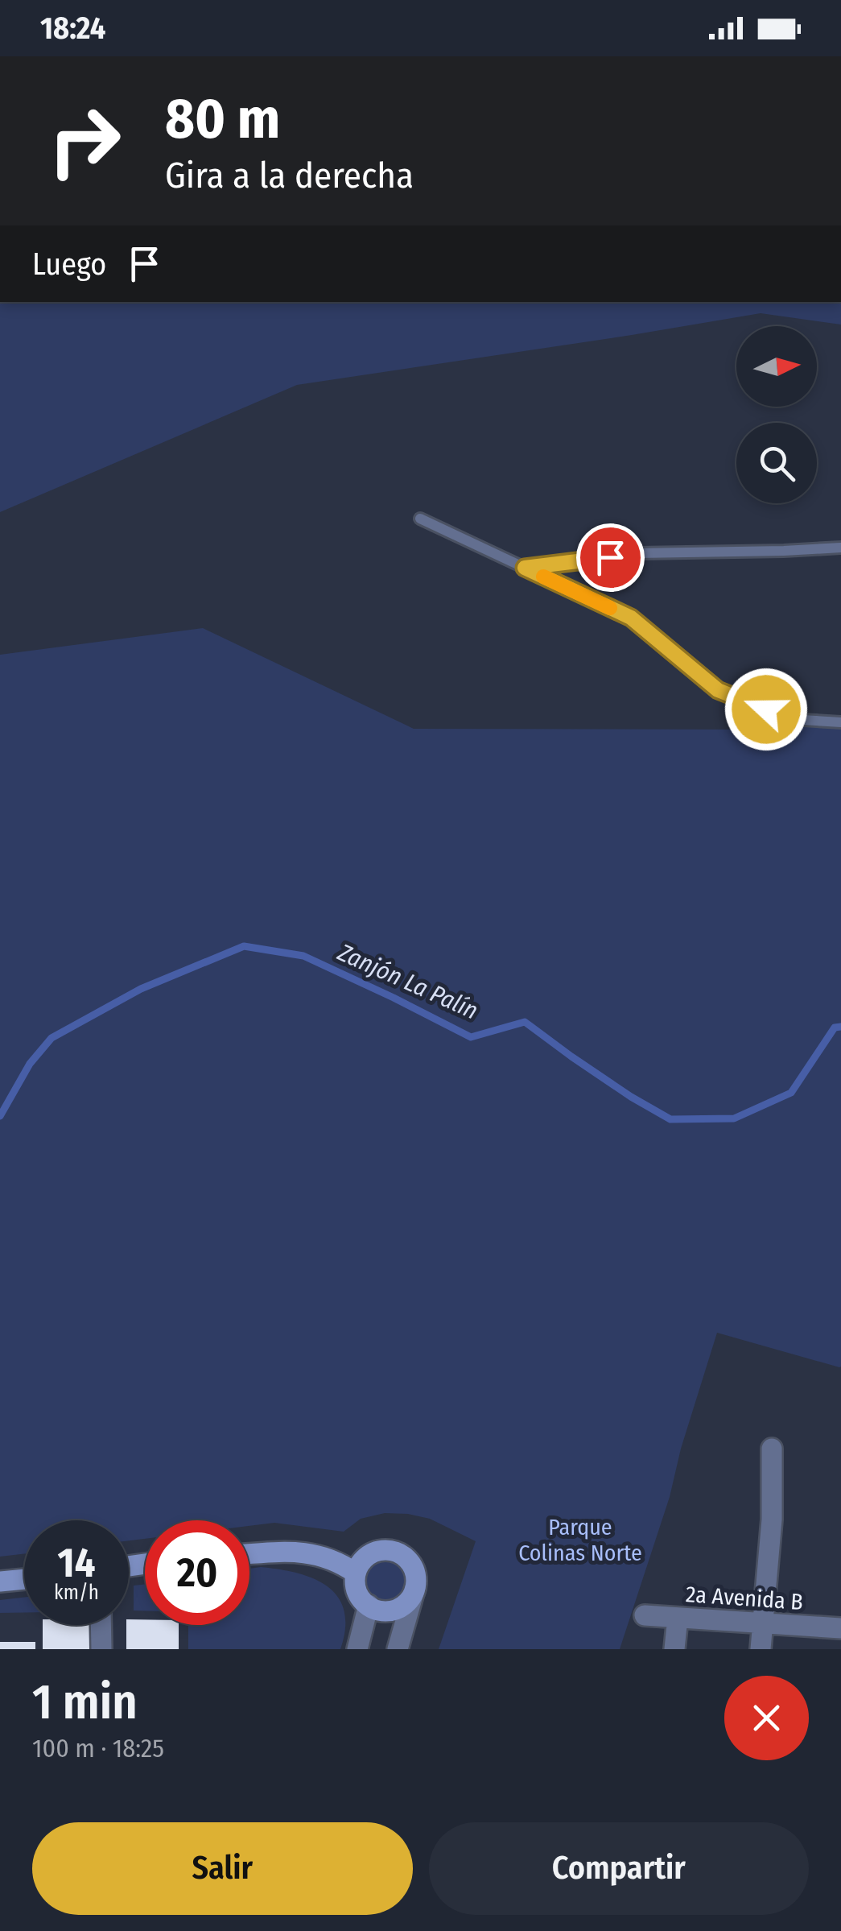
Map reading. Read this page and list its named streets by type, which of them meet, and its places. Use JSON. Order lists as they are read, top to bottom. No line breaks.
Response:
{"streets":{"street":["2a Avenida B"]},"water":["Zanjón La Palín"],"parks":["Parque Colinas Norte"],"north":"right","page":{"status":"18:24","turn":["80 m","Gira a la derecha"],"then":"Luego","speed":"14 km/h","limit":"20","heading":["1 min","100 m · 18:25"],"buttons":["Salir","Compartir"]}}
